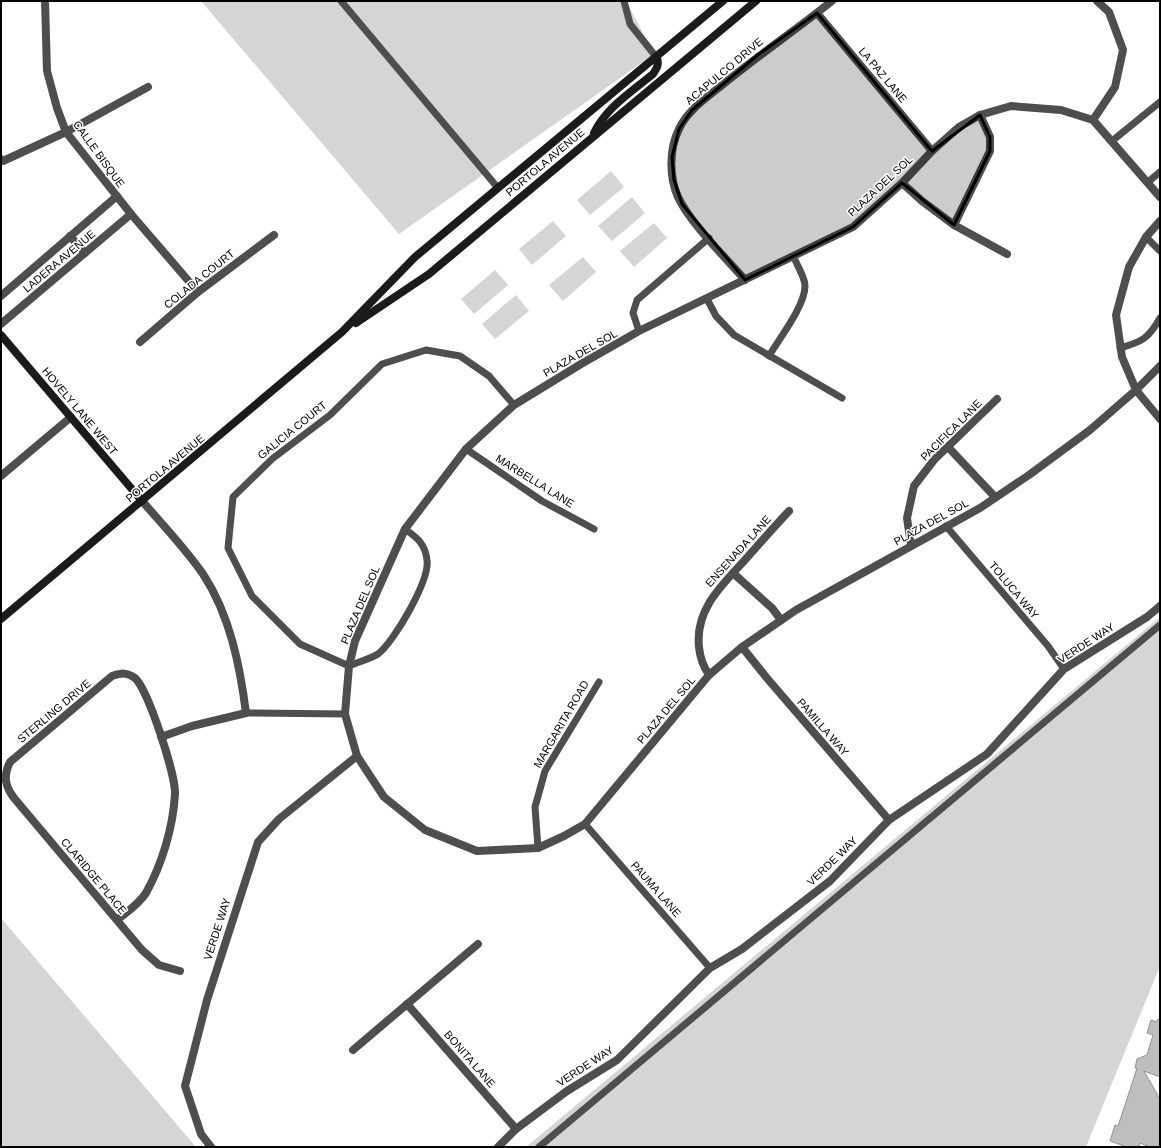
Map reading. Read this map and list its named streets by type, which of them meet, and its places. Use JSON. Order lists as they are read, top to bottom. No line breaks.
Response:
{"streets":{"main road":["PORTOLA AVENUE","HOVELY LANE WEST"],"street":["ACAPULCO DRIVE","LA PAZ LANE","CALLE BISQUE","PLAZA DEL SOL","LADERA AVENUE","COLADA COURT","PACIFICA LANE","ENSENADA LANE","VERDE WAY","STERLING DRIVE","PAMILLA WAY","CLARIDGE PLACE","BONITA LANE"],"lane":["GALICIA COURT","MARBELLA LANE","TOLUCA WAY","MARGARITA ROAD","PAUMA LANE"]},"crossings":[["ACAPULCO DRIVE","LA PAZ LANE"],["ACAPULCO DRIVE","PLAZA DEL SOL"],["LA PAZ LANE","PLAZA DEL SOL"],["CALLE BISQUE","LADERA AVENUE"],["CALLE BISQUE","COLADA COURT"],["PORTOLA AVENUE","HOVELY LANE WEST"],["PLAZA DEL SOL","GALICIA COURT"],["PLAZA DEL SOL","PACIFICA LANE"],["PLAZA DEL SOL","MARBELLA LANE"],["PLAZA DEL SOL","ENSENADA LANE"],["PLAZA DEL SOL","TOLUCA WAY"],["PLAZA DEL SOL","VERDE WAY"],["PLAZA DEL SOL","MARGARITA ROAD"],["PLAZA DEL SOL","PAMILLA WAY"],["PLAZA DEL SOL","PAUMA LANE"],["TOLUCA WAY","VERDE WAY"],["VERDE WAY","PAMILLA WAY"],["VERDE WAY","PAUMA LANE"],["VERDE WAY","BONITA LANE"],["STERLING DRIVE","CLARIDGE PLACE"]]}
